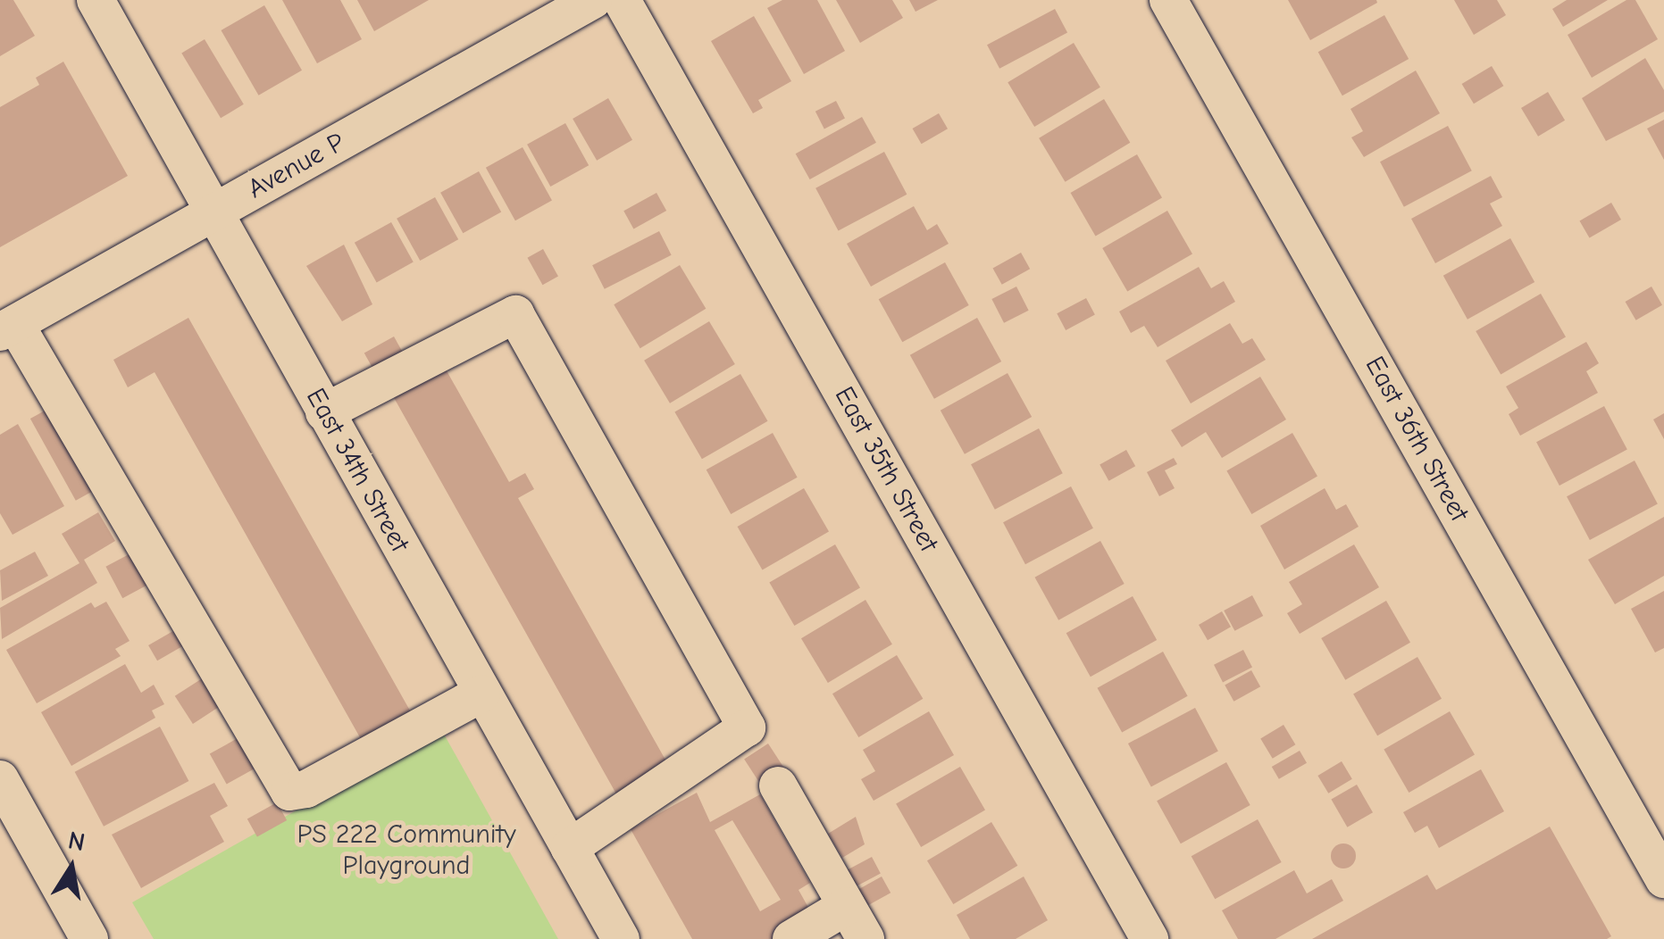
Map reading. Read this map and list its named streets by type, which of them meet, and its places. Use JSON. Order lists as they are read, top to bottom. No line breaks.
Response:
{"streets":{"street":["Avenue P","East 36th Street","East 35th Street","East 34th Street"]},"crossings":[["Avenue P","East 34th Street"]],"parks":["PS 222 Community Playground"],"north":"top"}
